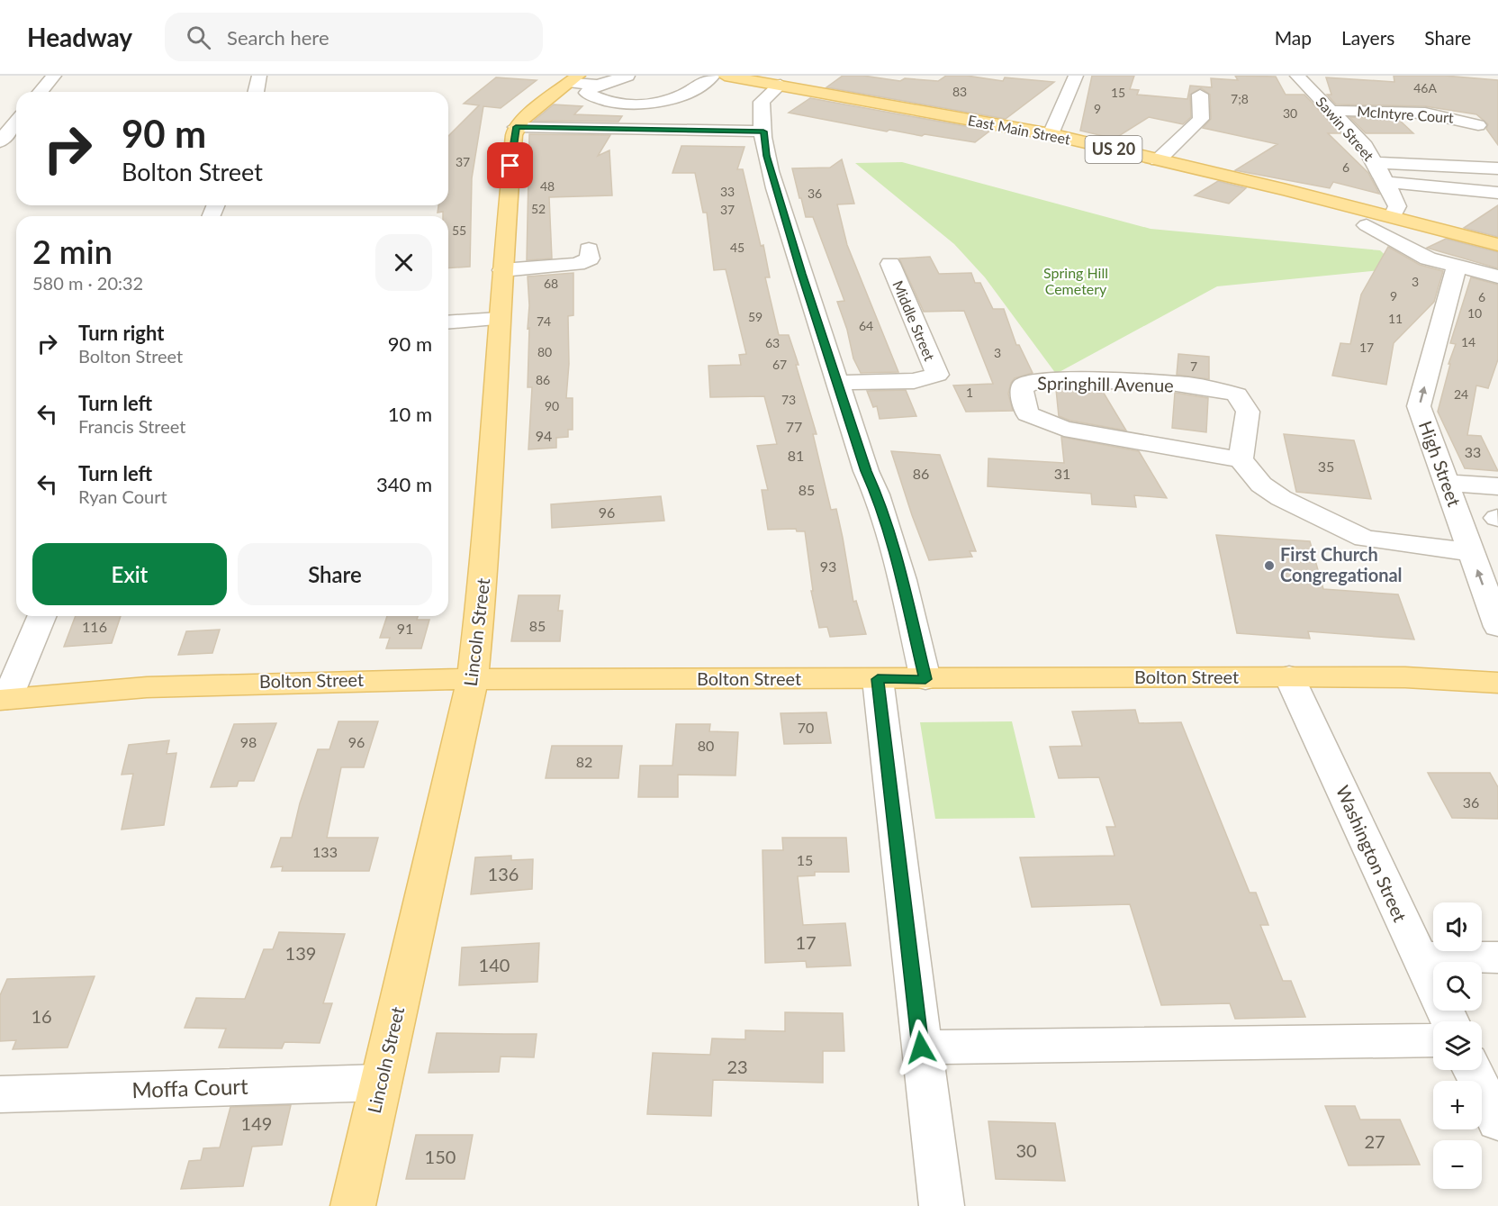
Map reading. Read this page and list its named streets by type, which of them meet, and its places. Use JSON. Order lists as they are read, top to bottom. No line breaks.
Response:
{"streets":{"main road":["East Main Street","US 20","Lincoln Street","Bolton Street"],"street":["McIntyre Court","Sawin Street","Middle Street","Springhill Avenue","High Street","Washington Street","Moffa Court"]},"crossings":[["McIntyre Court","Sawin Street"],["Sawin Street","East Main Street"],["Lincoln Street","Bolton Street"],["Lincoln Street","Moffa Court"],["Bolton Street","Washington Street"]],"one_way":["High Street"],"parks":["Spring Hill Cemetery"],"places":["First Church Congregational"],"house_numbers":["46A","83","15","7;8","9","30","37","6","48","33","36","52","37","55","45","3","68","9","6","10","59","11","74","64","14","63","17","80","3","67","7","86","1","24","73","90","77","94","33","81","35","86","31","85","96","93","85","116","91","70","98","96","80","82","36","133","15","136","17","139","140","16","23","149","27","30","150"],"page":{"header":"Headway","search":"Search here","nav":["Map","Layers","Share"],"turn":["90 m","Bolton Street"],"heading":["2 min","580 m · 20:32"],"list":[{"name":"Turn right","note":"Bolton Street","value":"90 m"},{"name":"Turn left","note":"Francis Street","value":"10 m"},{"name":"Turn left","note":"Ryan Court","value":"340 m"}],"buttons":["Exit","Share"],"map_buttons":["+","−"]}}
